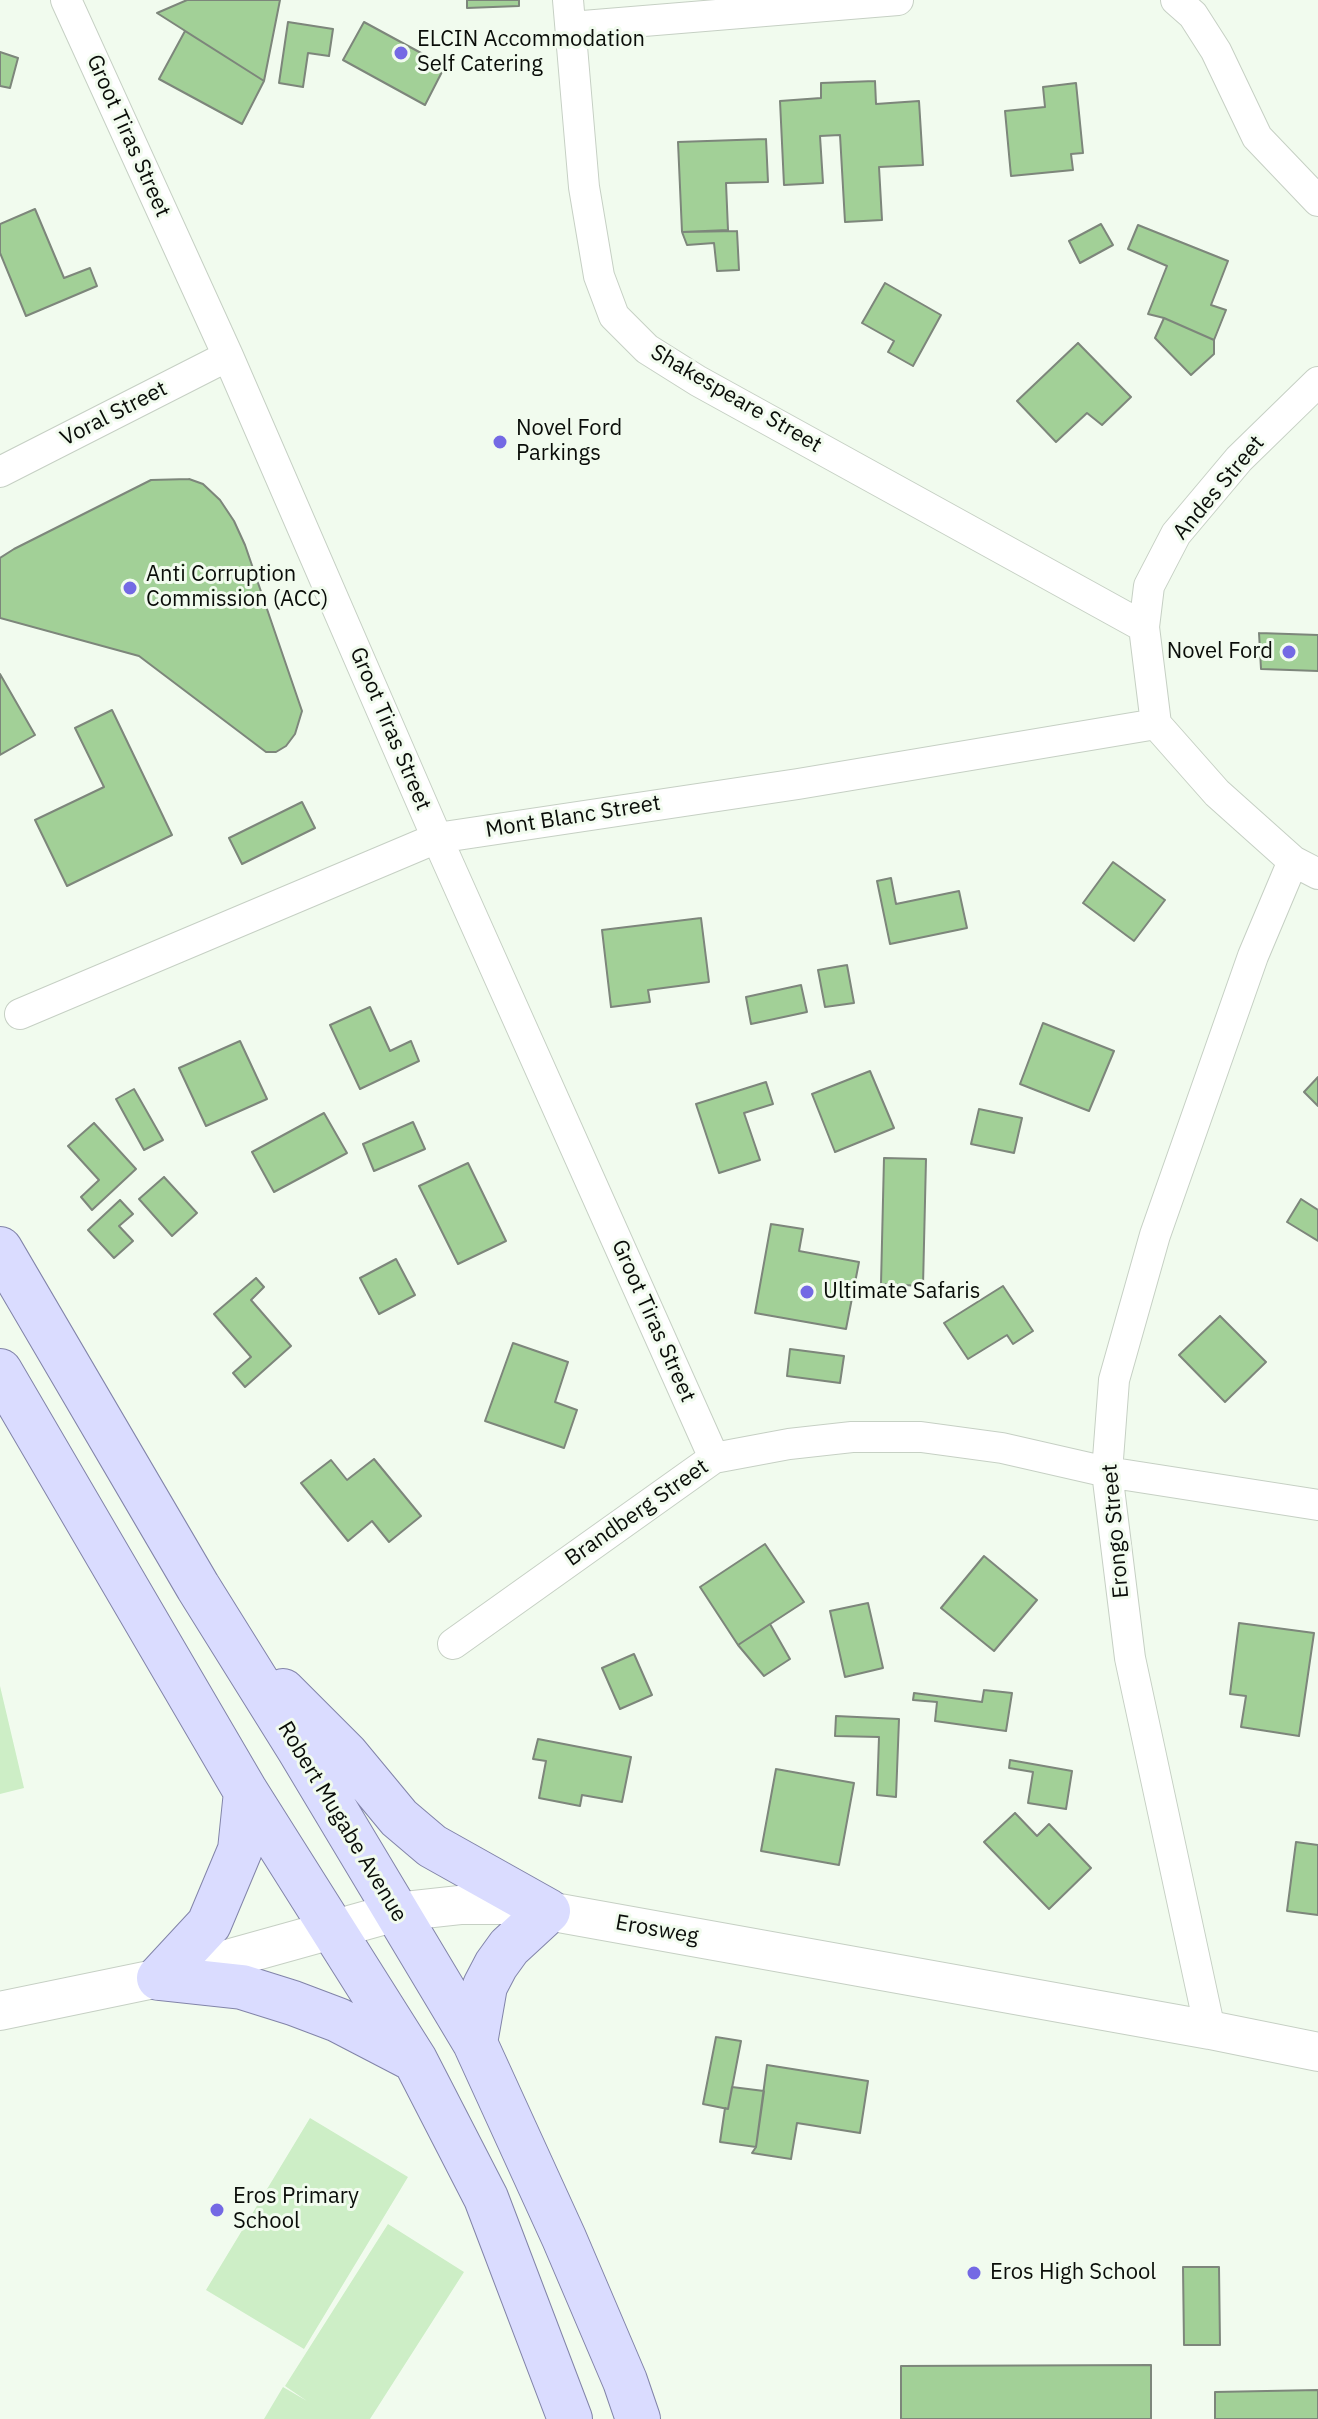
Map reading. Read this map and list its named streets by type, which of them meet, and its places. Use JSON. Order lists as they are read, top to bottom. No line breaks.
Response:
{"streets":{"main road":["Robert Mugabe Avenue"],"street":["Groot Tiras Street","Shakespeare Street","Voral Street","Andes Street","Mont Blanc Street","Brandberg Street","Erongo Street","Erosweg"]},"crossings":[["Groot Tiras Street","Voral Street"],["Groot Tiras Street","Mont Blanc Street"],["Groot Tiras Street","Brandberg Street"],["Shakespeare Street","Andes Street"],["Andes Street","Mont Blanc Street"],["Brandberg Street","Erongo Street"],["Erongo Street","Erosweg"],["Robert Mugabe Avenue","Erosweg"]],"places":["ELCIN Accommodation Self Catering","Novel Ford Parkings","Anti Corruption Commission (ACC)","Novel Ford","Ultimate Safaris","Eros Primary School","Eros High School"]}
